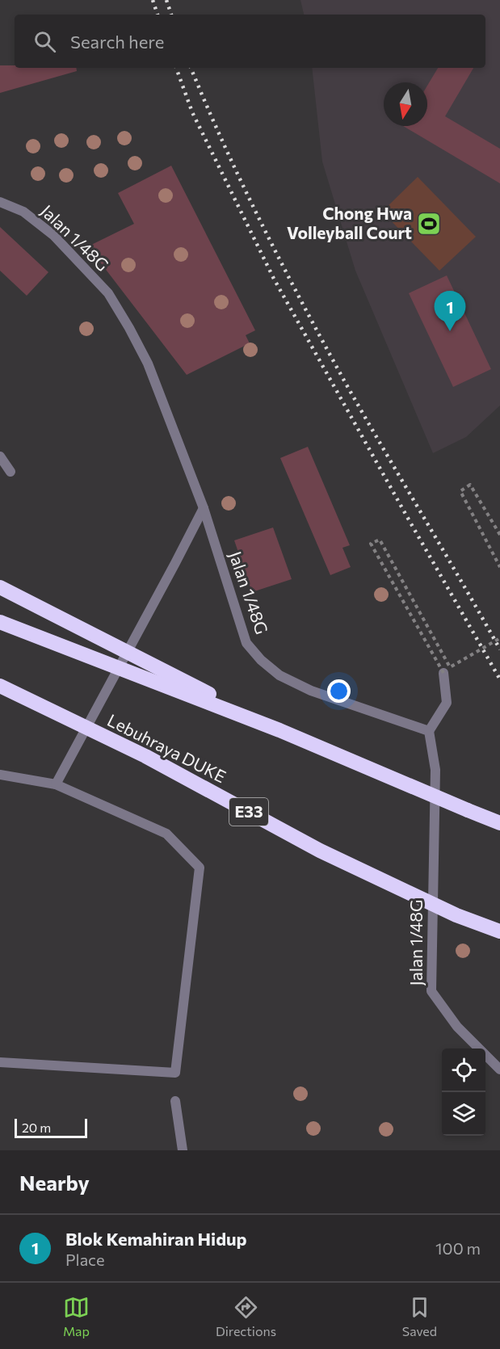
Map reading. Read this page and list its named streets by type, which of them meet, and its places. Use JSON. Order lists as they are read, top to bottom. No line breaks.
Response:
{"streets":{"highway":["Lebuhraya DUKE","E33"],"street":["Jalan 1/48G"]},"places":{"sports":["Chong Hwa Volleyball Court"]},"scale_bar":"20 m","north":"bottom","page":{"search":"Search here","pins":"1","scale":"20 m","heading":"Nearby","list":[{"mark":"1","name":"Blok Kemahiran Hidup","note":"Place","value":"100 m"}],"nav":["Map","Directions","Saved"]}}
